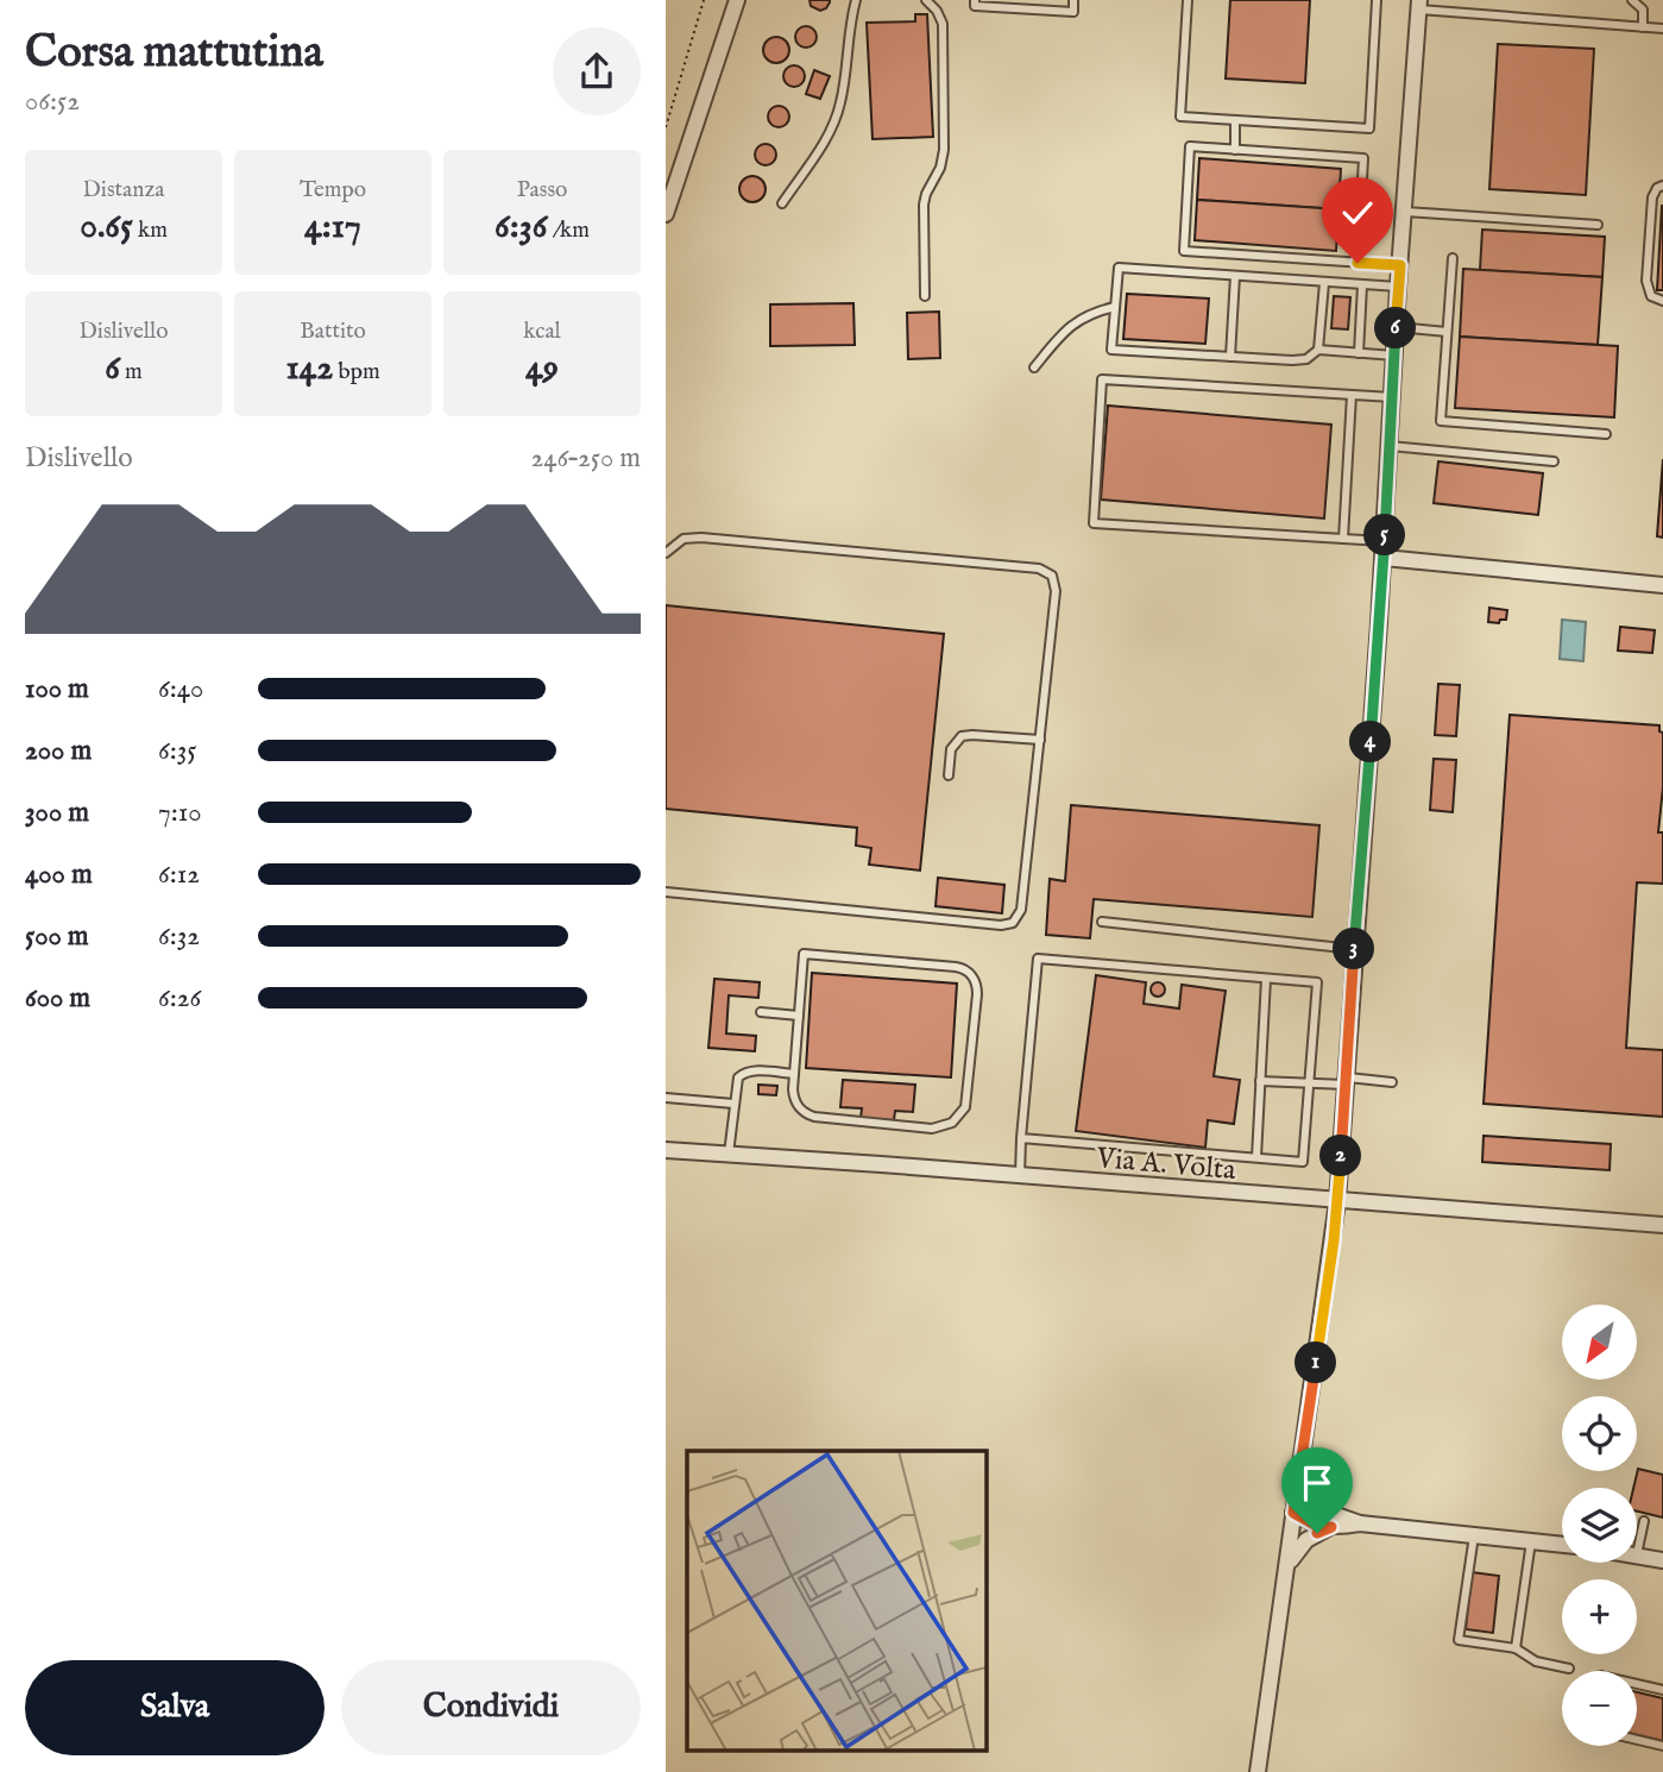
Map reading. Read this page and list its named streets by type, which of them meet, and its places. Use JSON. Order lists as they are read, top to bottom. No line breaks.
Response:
{"streets":{"street":["Via A. Volta"]},"north":"bottom left","page":{"heading":["Corsa mattutina","06:52"],"stats":[["Distanza","0.65 km"],["Tempo","4:17"],["Passo","6:36 /km"],["Dislivello","6 m"],["Battito","142 bpm"],["kcal","49"]],"pins":["6","5","4","3","2","1"],"chart":["Dislivello","246–250 m"],"list":[{"name":"100 m","note":"6:40"},{"name":"200 m","note":"6:35"},{"name":"300 m","note":"7:10"},{"name":"400 m","note":"6:12"},{"name":"500 m","note":"6:32"},{"name":"600 m","note":"6:26"}],"map_buttons":["+","−"],"buttons":["Salva","Condividi"]}}
